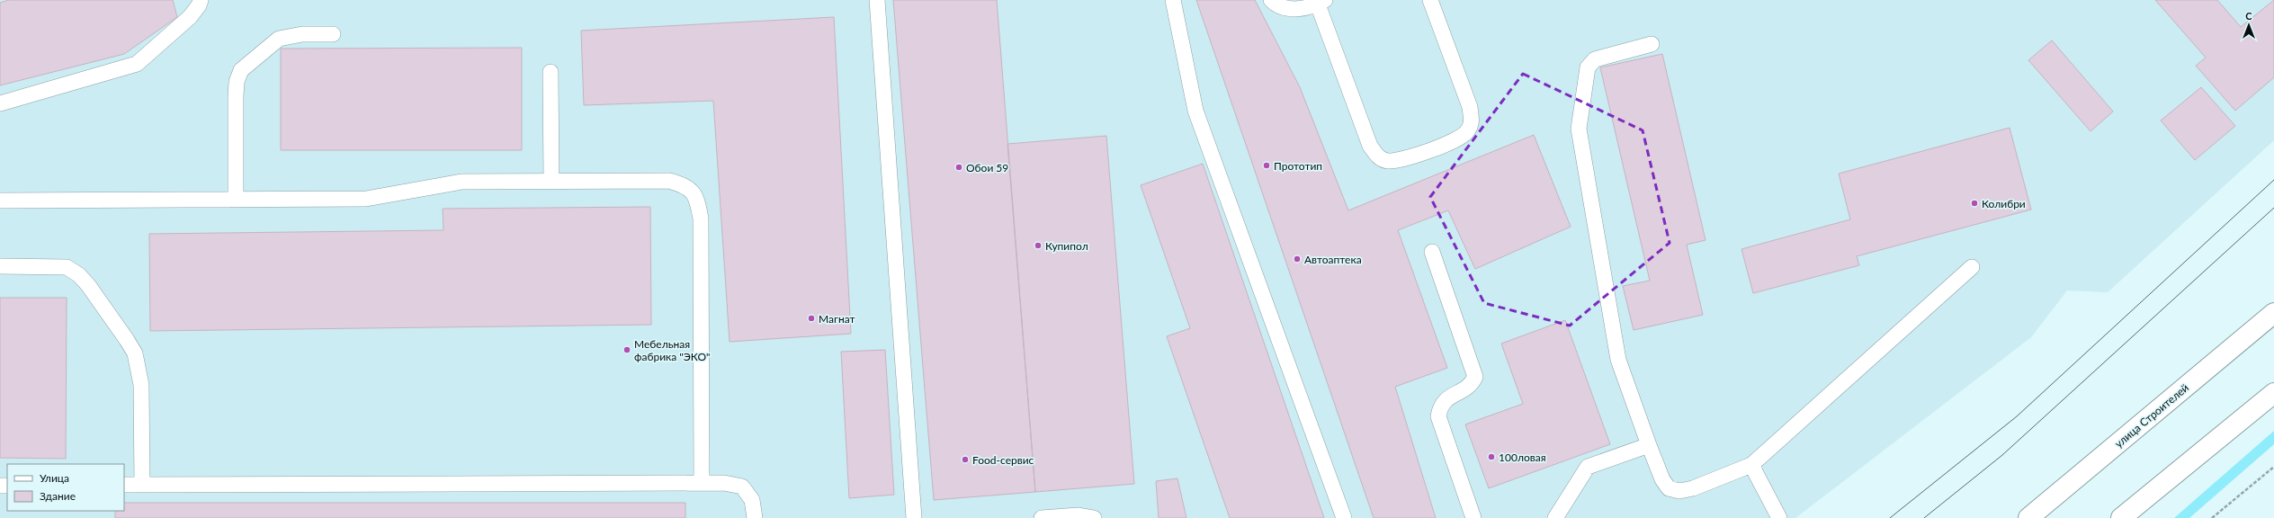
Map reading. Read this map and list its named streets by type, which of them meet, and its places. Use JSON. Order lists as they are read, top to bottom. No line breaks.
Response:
{"streets":{"main road":["улица Строителей"]},"places":["Прототип","Обои 59","Колибри","Купипол","Автоаптека","Магнат","Мебельная фабрика \"ЭКО\"","100ловая","Food-сервис"],"legend":["Улица","Здание"],"north":"top"}
